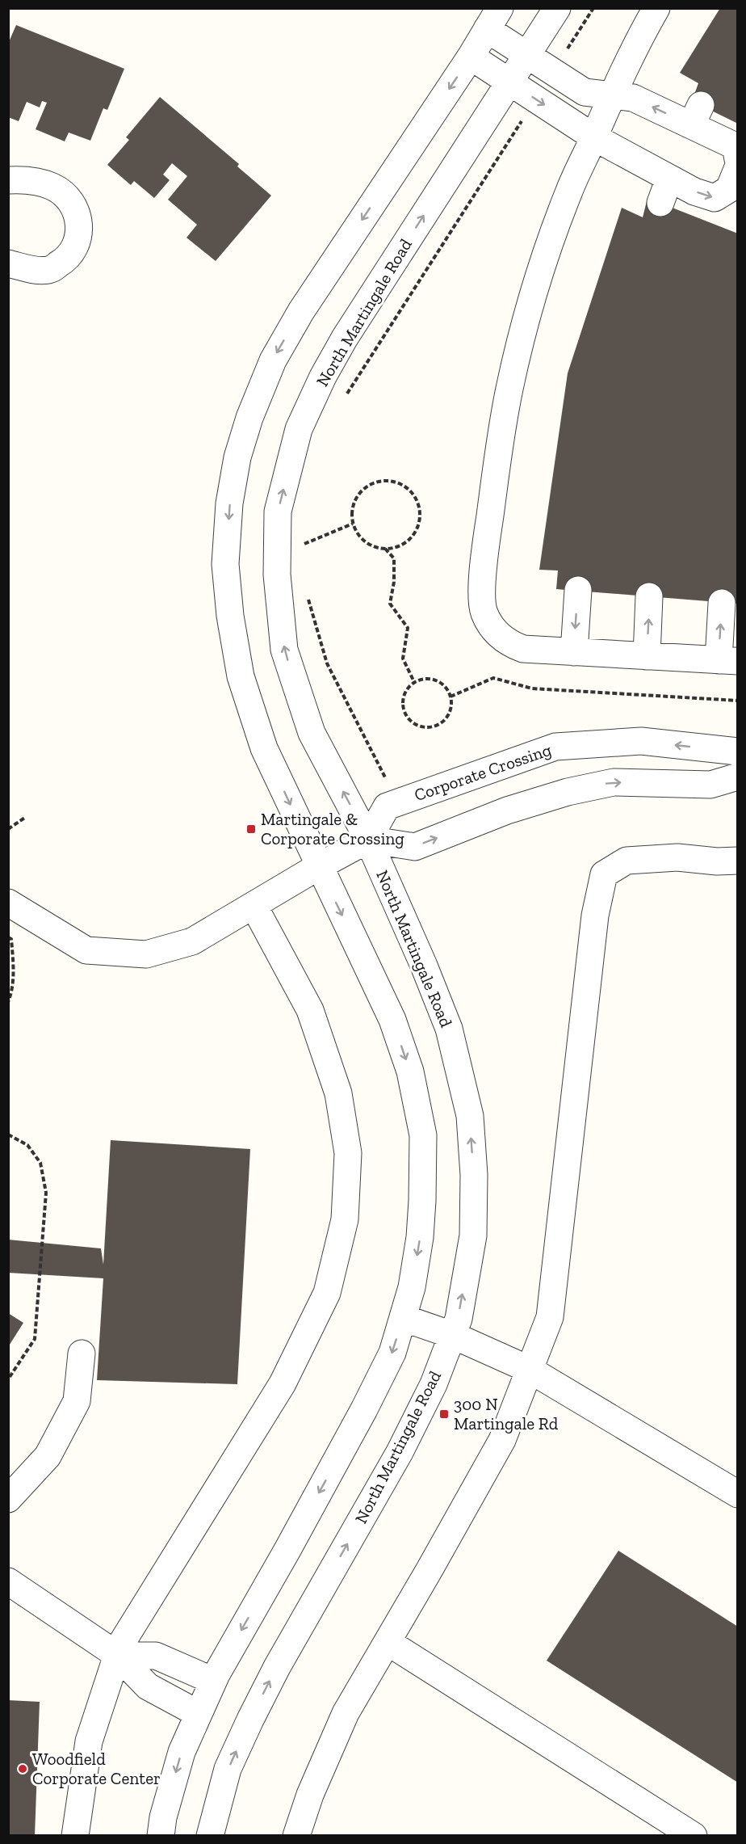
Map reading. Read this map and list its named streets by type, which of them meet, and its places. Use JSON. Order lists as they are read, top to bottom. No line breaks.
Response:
{"streets":{"street":["North Martingale Road","Corporate Crossing"]},"crossings":[["North Martingale Road","Corporate Crossing"]],"places":{"transit":["Martingale & Corporate Crossing","300 N Martingale Rd"],"other":["Woodfield Corporate Center"]}}
